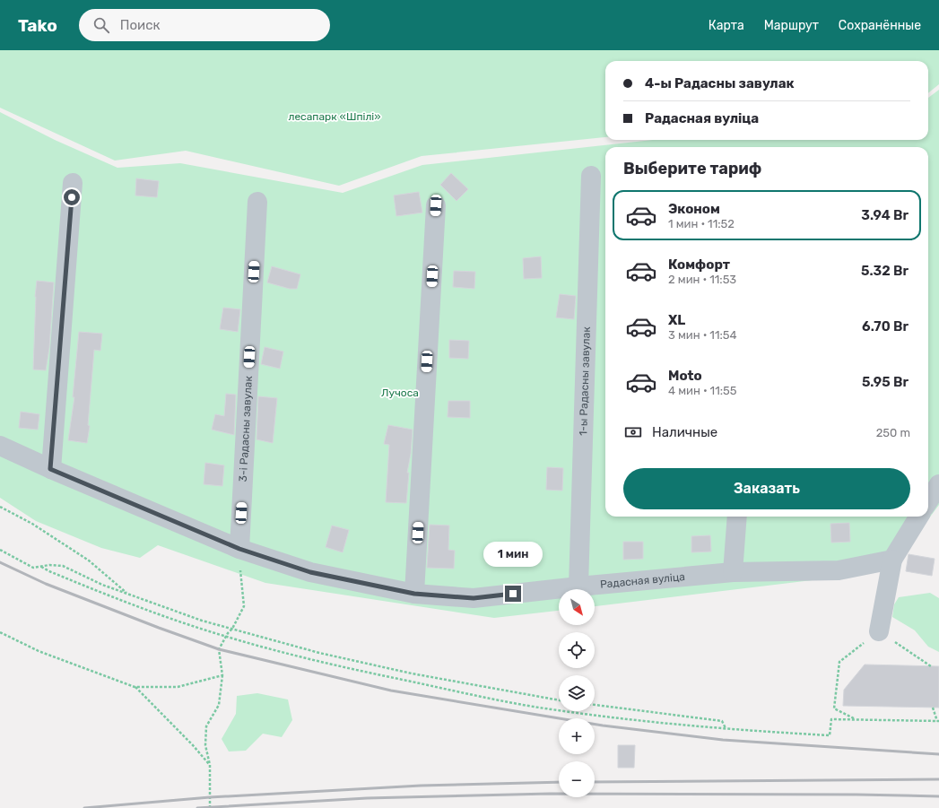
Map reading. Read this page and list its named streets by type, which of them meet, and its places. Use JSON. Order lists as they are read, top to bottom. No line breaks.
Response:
{"streets":{"lane":["1-ы Радасны завулак","3-і Радасны завулак","Радасная вуліца"]},"crossings":[["1-ы Радасны завулак","Радасная вуліца"],["3-і Радасны завулак","Радасная вуліца"]],"parks":["лесапарк «Шпілі»","Лучоса"],"north":"bottom right","page":{"header":"Tako","search":"Поиск","nav":["Карта","Маршрут","Сохранённые"],"banner":["4-ы Радасны завулак","Радасная вуліца"],"heading":"Выберите тариф","list":[{"name":"Эконом","note":"1 мин · 11:52","value":"3.94 Br"},{"name":"Комфорт","note":"2 мин · 11:53","value":"5.32 Br"},{"name":"XL","note":"3 мин · 11:54","value":"6.70 Br"},{"name":"Moto","note":"4 мин · 11:55","value":"5.95 Br"}],"pay":["Наличные","250 m"],"buttons":"Заказать","bubble":"1 мин","map_buttons":["+","−"]}}
